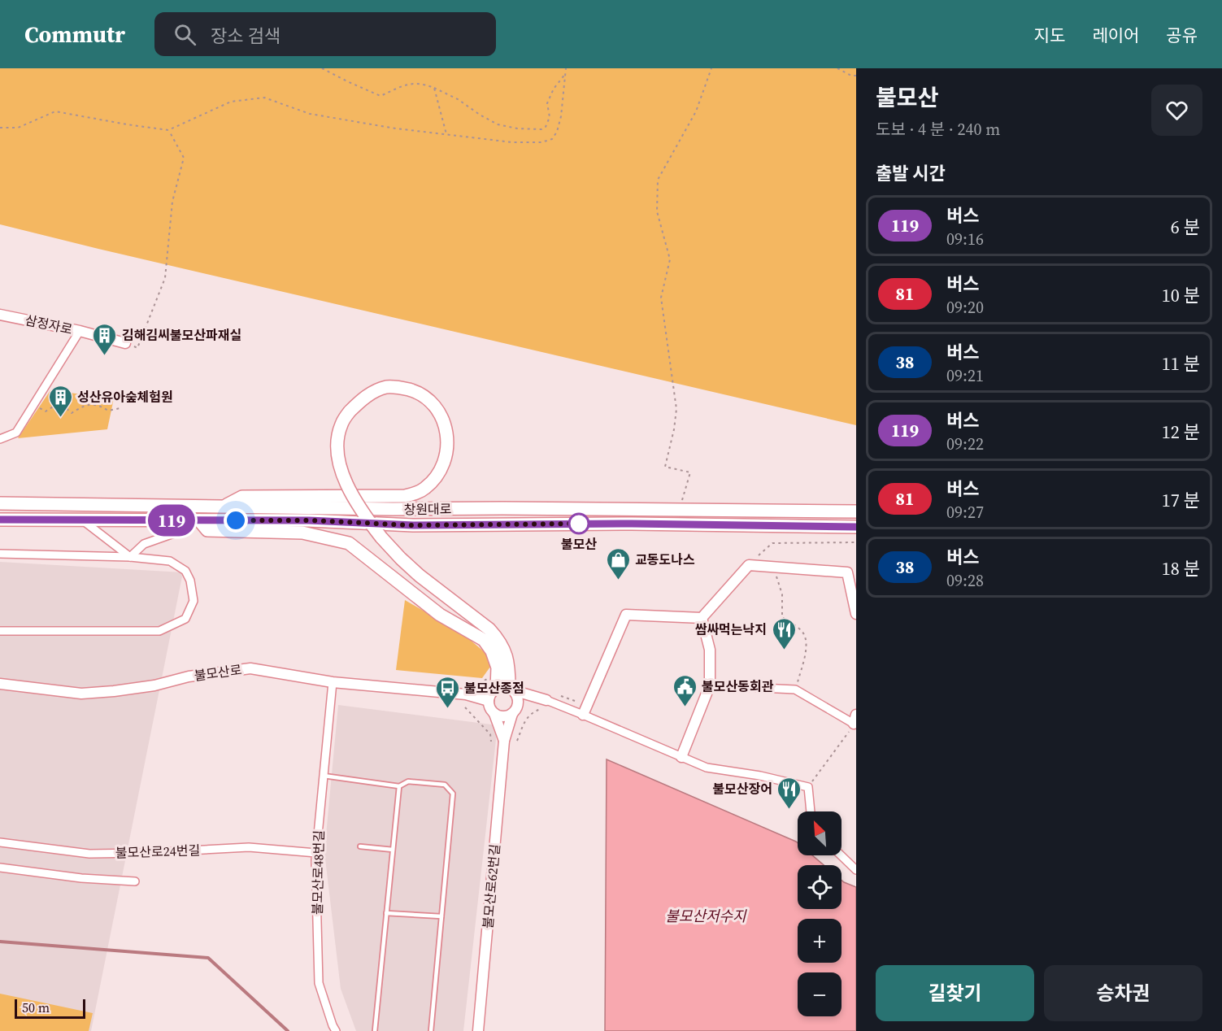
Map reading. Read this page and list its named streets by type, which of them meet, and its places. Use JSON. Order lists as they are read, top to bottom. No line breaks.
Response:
{"streets":{"main road":["창원대로"],"street":["삼정자로","불모산로","불모산로24번길","불모산로48번길","불모산로62번길"]},"crossings":[["불모산로","불모산로48번길"],["불모산로24번길","불모산로48번길"]],"water":["불모산저수지"],"places":{"building":["김해김씨불모산파재실","성산유아숲체험원"],"other":["불모산"],"shop":["교동도나스"],"restaurant":["쌈싸먹는낙지","불모산장어"],"public building":["불모산동회관"],"bus stop":["불모산종점"]},"lines":["bus line 119"],"scale_bar":"50 m","north":"top left","page":{"header":"Commutr","search":"장소 검색","nav":["지도","레이어","공유"],"on_map":"119","heading":[["불모산","도보 · 4 분 · 240 m"],"출발 시간"],"list":[{"mark":"119","name":"버스","note":"09:16","value":"6 분"},{"mark":"81","name":"버스","note":"09:20","value":"10 분"},{"mark":"38","name":"버스","note":"09:21","value":"11 분"},{"mark":"119","name":"버스","note":"09:22","value":"12 분"},{"mark":"81","name":"버스","note":"09:27","value":"17 분"},{"mark":"38","name":"버스","note":"09:28","value":"18 분"}],"map_buttons":["+","−"],"buttons":["길찾기","승차권"],"scale":"50 m"}}
